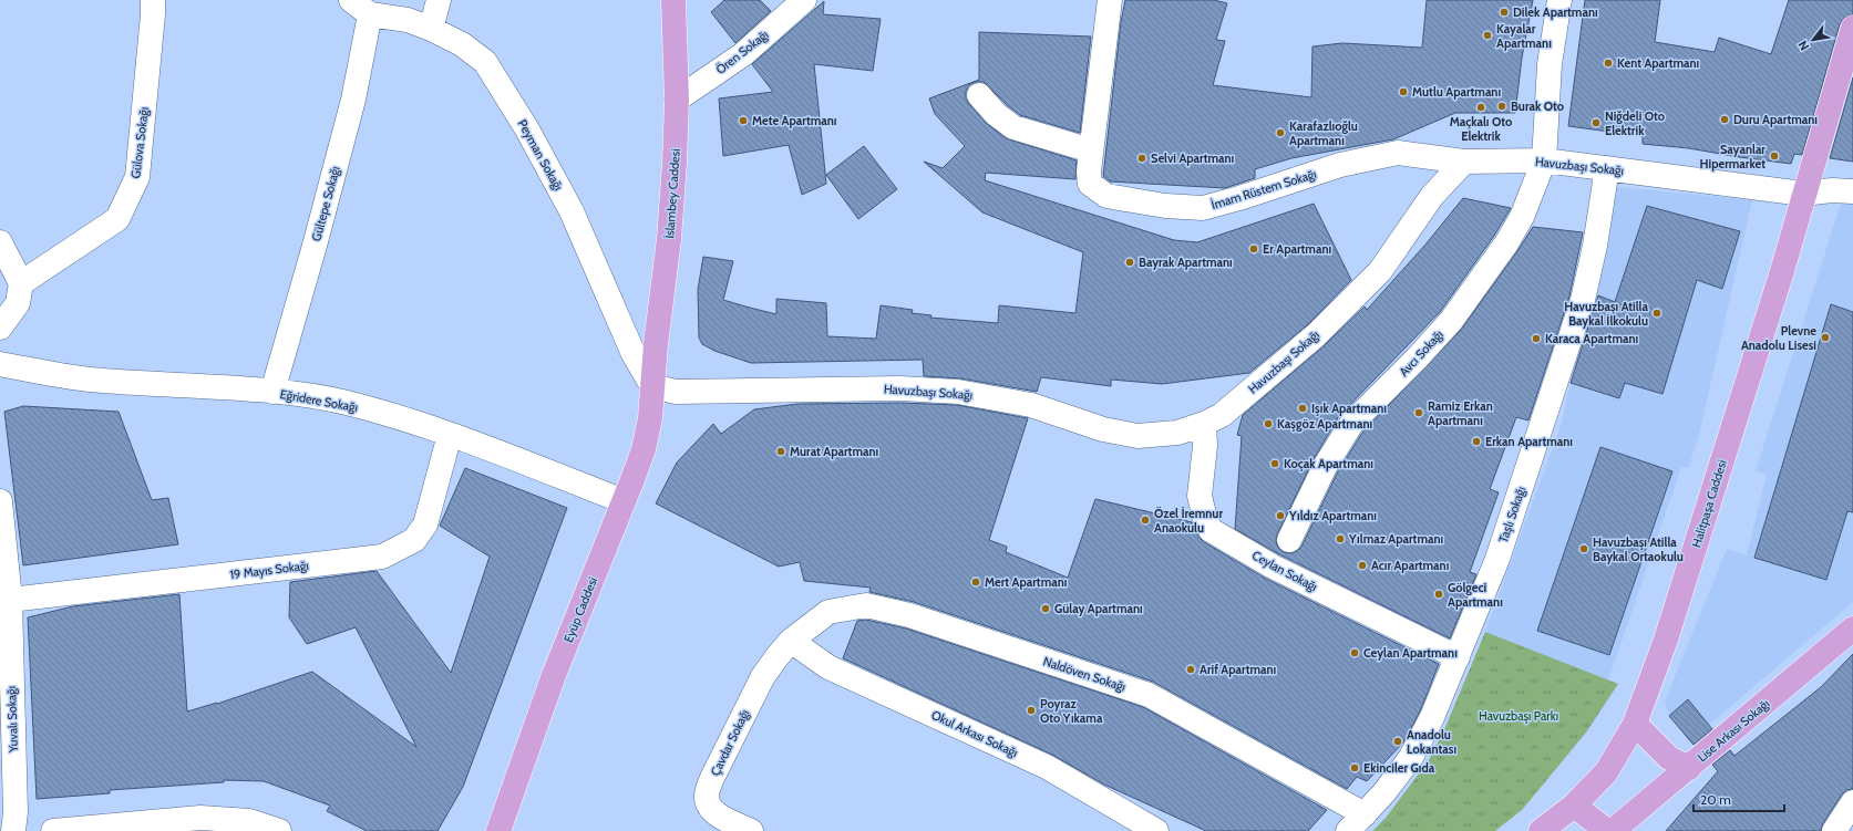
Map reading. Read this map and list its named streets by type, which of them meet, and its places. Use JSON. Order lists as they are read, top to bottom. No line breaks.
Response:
{"streets":{"main road":["İslambey Caddesi","Halitpaşa Caddesi","Eyüp Caddesi","Lise Arkası Sokağı"],"street":["Ören Sokağı","Gülova Sokağı","Peyman Sokağı","Havuzbaşı Sokağı","İmam Rüstem Sokağı","Gültepe Sokağı","Avcı Sokağı","Eğridere Sokağı","Taşlı Sokağı","19 Mayıs Sokağı","Ceylan Sokağı","Naldöven Sokağı","Yuvalı Sokağı","Okul Arkası Sokağı","Çavdar Sokağı"]},"crossings":[["Ören Sokağı","İslambey Caddesi"],["Peyman Sokağı","Havuzbaşı Sokağı"],["Peyman Sokağı","İslambey Caddesi"],["Peyman Sokağı","Gültepe Sokağı"],["Peyman Sokağı","Eyüp Caddesi"],["Havuzbaşı Sokağı","İmam Rüstem Sokağı"],["Havuzbaşı Sokağı","İslambey Caddesi"],["Havuzbaşı Sokağı","Avcı Sokağı"],["Havuzbaşı Sokağı","Halitpaşa Caddesi"],["Havuzbaşı Sokağı","Taşlı Sokağı"],["Havuzbaşı Sokağı","Ceylan Sokağı"],["Havuzbaşı Sokağı","Eyüp Caddesi"],["İslambey Caddesi","Eyüp Caddesi"],["Gültepe Sokağı","Eğridere Sokağı"],["Eğridere Sokağı","19 Mayıs Sokağı"],["Eğridere Sokağı","Eyüp Caddesi"],["Taşlı Sokağı","Ceylan Sokağı"],["Taşlı Sokağı","Naldöven Sokağı"],["19 Mayıs Sokağı","Yuvalı Sokağı"],["Naldöven Sokağı","Okul Arkası Sokağı"],["Naldöven Sokağı","Çavdar Sokağı"],["Okul Arkası Sokağı","Çavdar Sokağı"]],"parks":["Havuzbaşı Parkı"],"places":["Dilek Apartmanı","Kayalar Apartmanı","Kent Apartmanı","Mutlu Apartmanı","Burak Oto","Maçkalı Oto Elektrik","Duru Apartmanı","Mete Apartmanı","Niğdeli Oto Elektrik","Karafazlıoğlu Apartmanı","Sayanlar Hipermarket","Selvi Apartmanı","Er Apartmanı","Bayrak Apartmanı","Havuzbaşı Atilla Baykal İlkokulu","Plevne Anadolu Lisesi","Karaca Apartmanı","Işık Apartmanı","Ramiz Erkan Apartmanı","Kaşgöz Apartmanı","Erkan Apartmanı","Murat Apartmanı","Koçak Apartmanı","Yıldız Apartmanı","Özel İremnur Anaokulu","Yılmaz Apartmanı","Havuzbaşı Atilla Baykal Ortaokulu","Acır Apartmanı","Mert Apartmanı","Gölgeci Apartmanı","Gülay Apartmanı","Ceylan Apartmanı","Arif Apartmanı","Poyraz Oto Yıkama","Anadolu Lokantası","Ekinciler Gıda"],"scale_bar":"20 m","north":"bottom left"}
